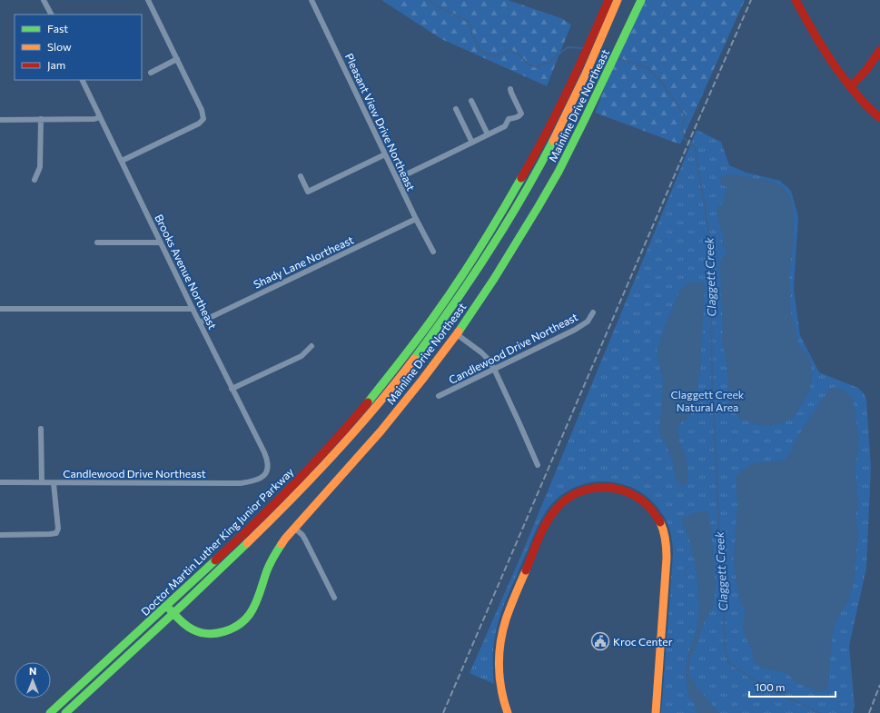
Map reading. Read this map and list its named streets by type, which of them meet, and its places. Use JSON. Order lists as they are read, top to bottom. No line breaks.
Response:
{"streets":{"main road":["Mainline Drive Northeast","Doctor Martin Luther King Junior Parkway"],"street":["Pleasant View Drive Northeast","Shady Lane Northeast","Brooks Avenue Northeast","Candlewood Drive Northeast"]},"crossings":[["Mainline Drive Northeast","Doctor Martin Luther King Junior Parkway"],["Pleasant View Drive Northeast","Shady Lane Northeast"],["Shady Lane Northeast","Brooks Avenue Northeast"],["Brooks Avenue Northeast","Candlewood Drive Northeast"]],"water":["Claggett Creek"],"parks":["Claggett Creek Natural Area"],"places":{"public building":["Kroc Center"]},"legend":["Fast","Slow","Jam"],"scale_bar":"100 m","north":"top"}
